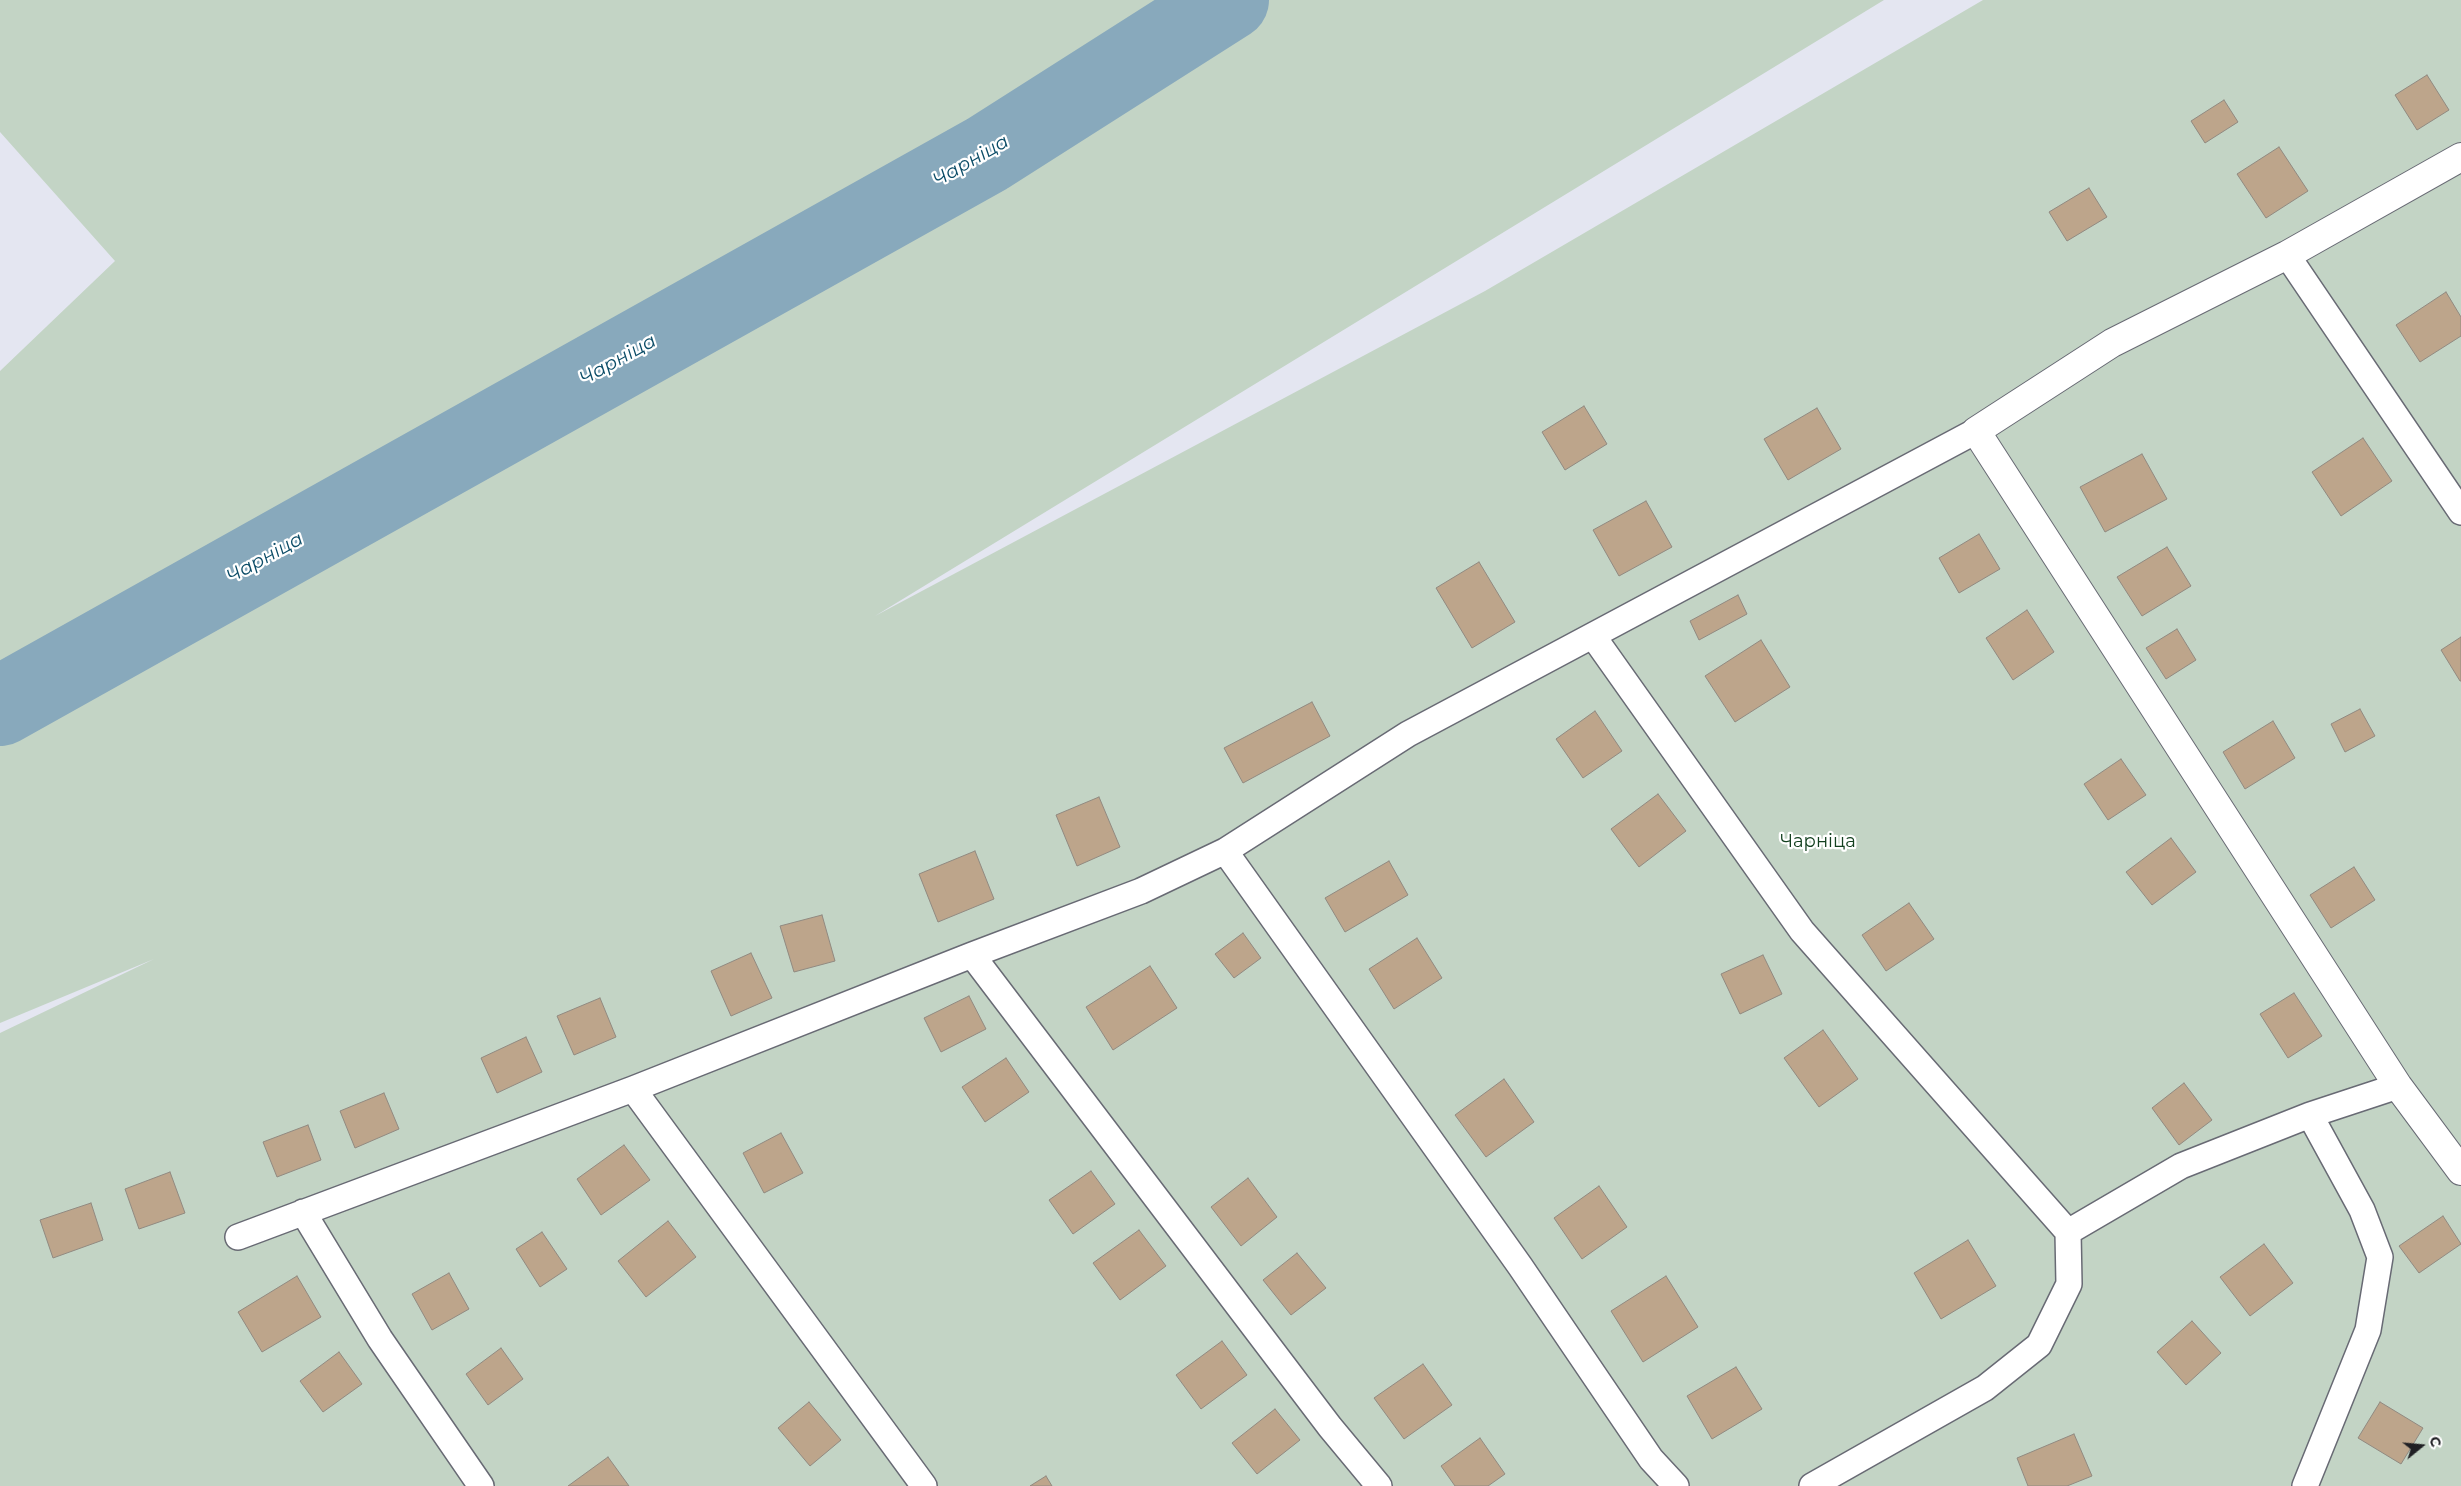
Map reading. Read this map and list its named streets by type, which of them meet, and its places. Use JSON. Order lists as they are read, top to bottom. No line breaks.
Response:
{"water":["Чарніца"],"parks":["Чарніца"],"north":"right"}
